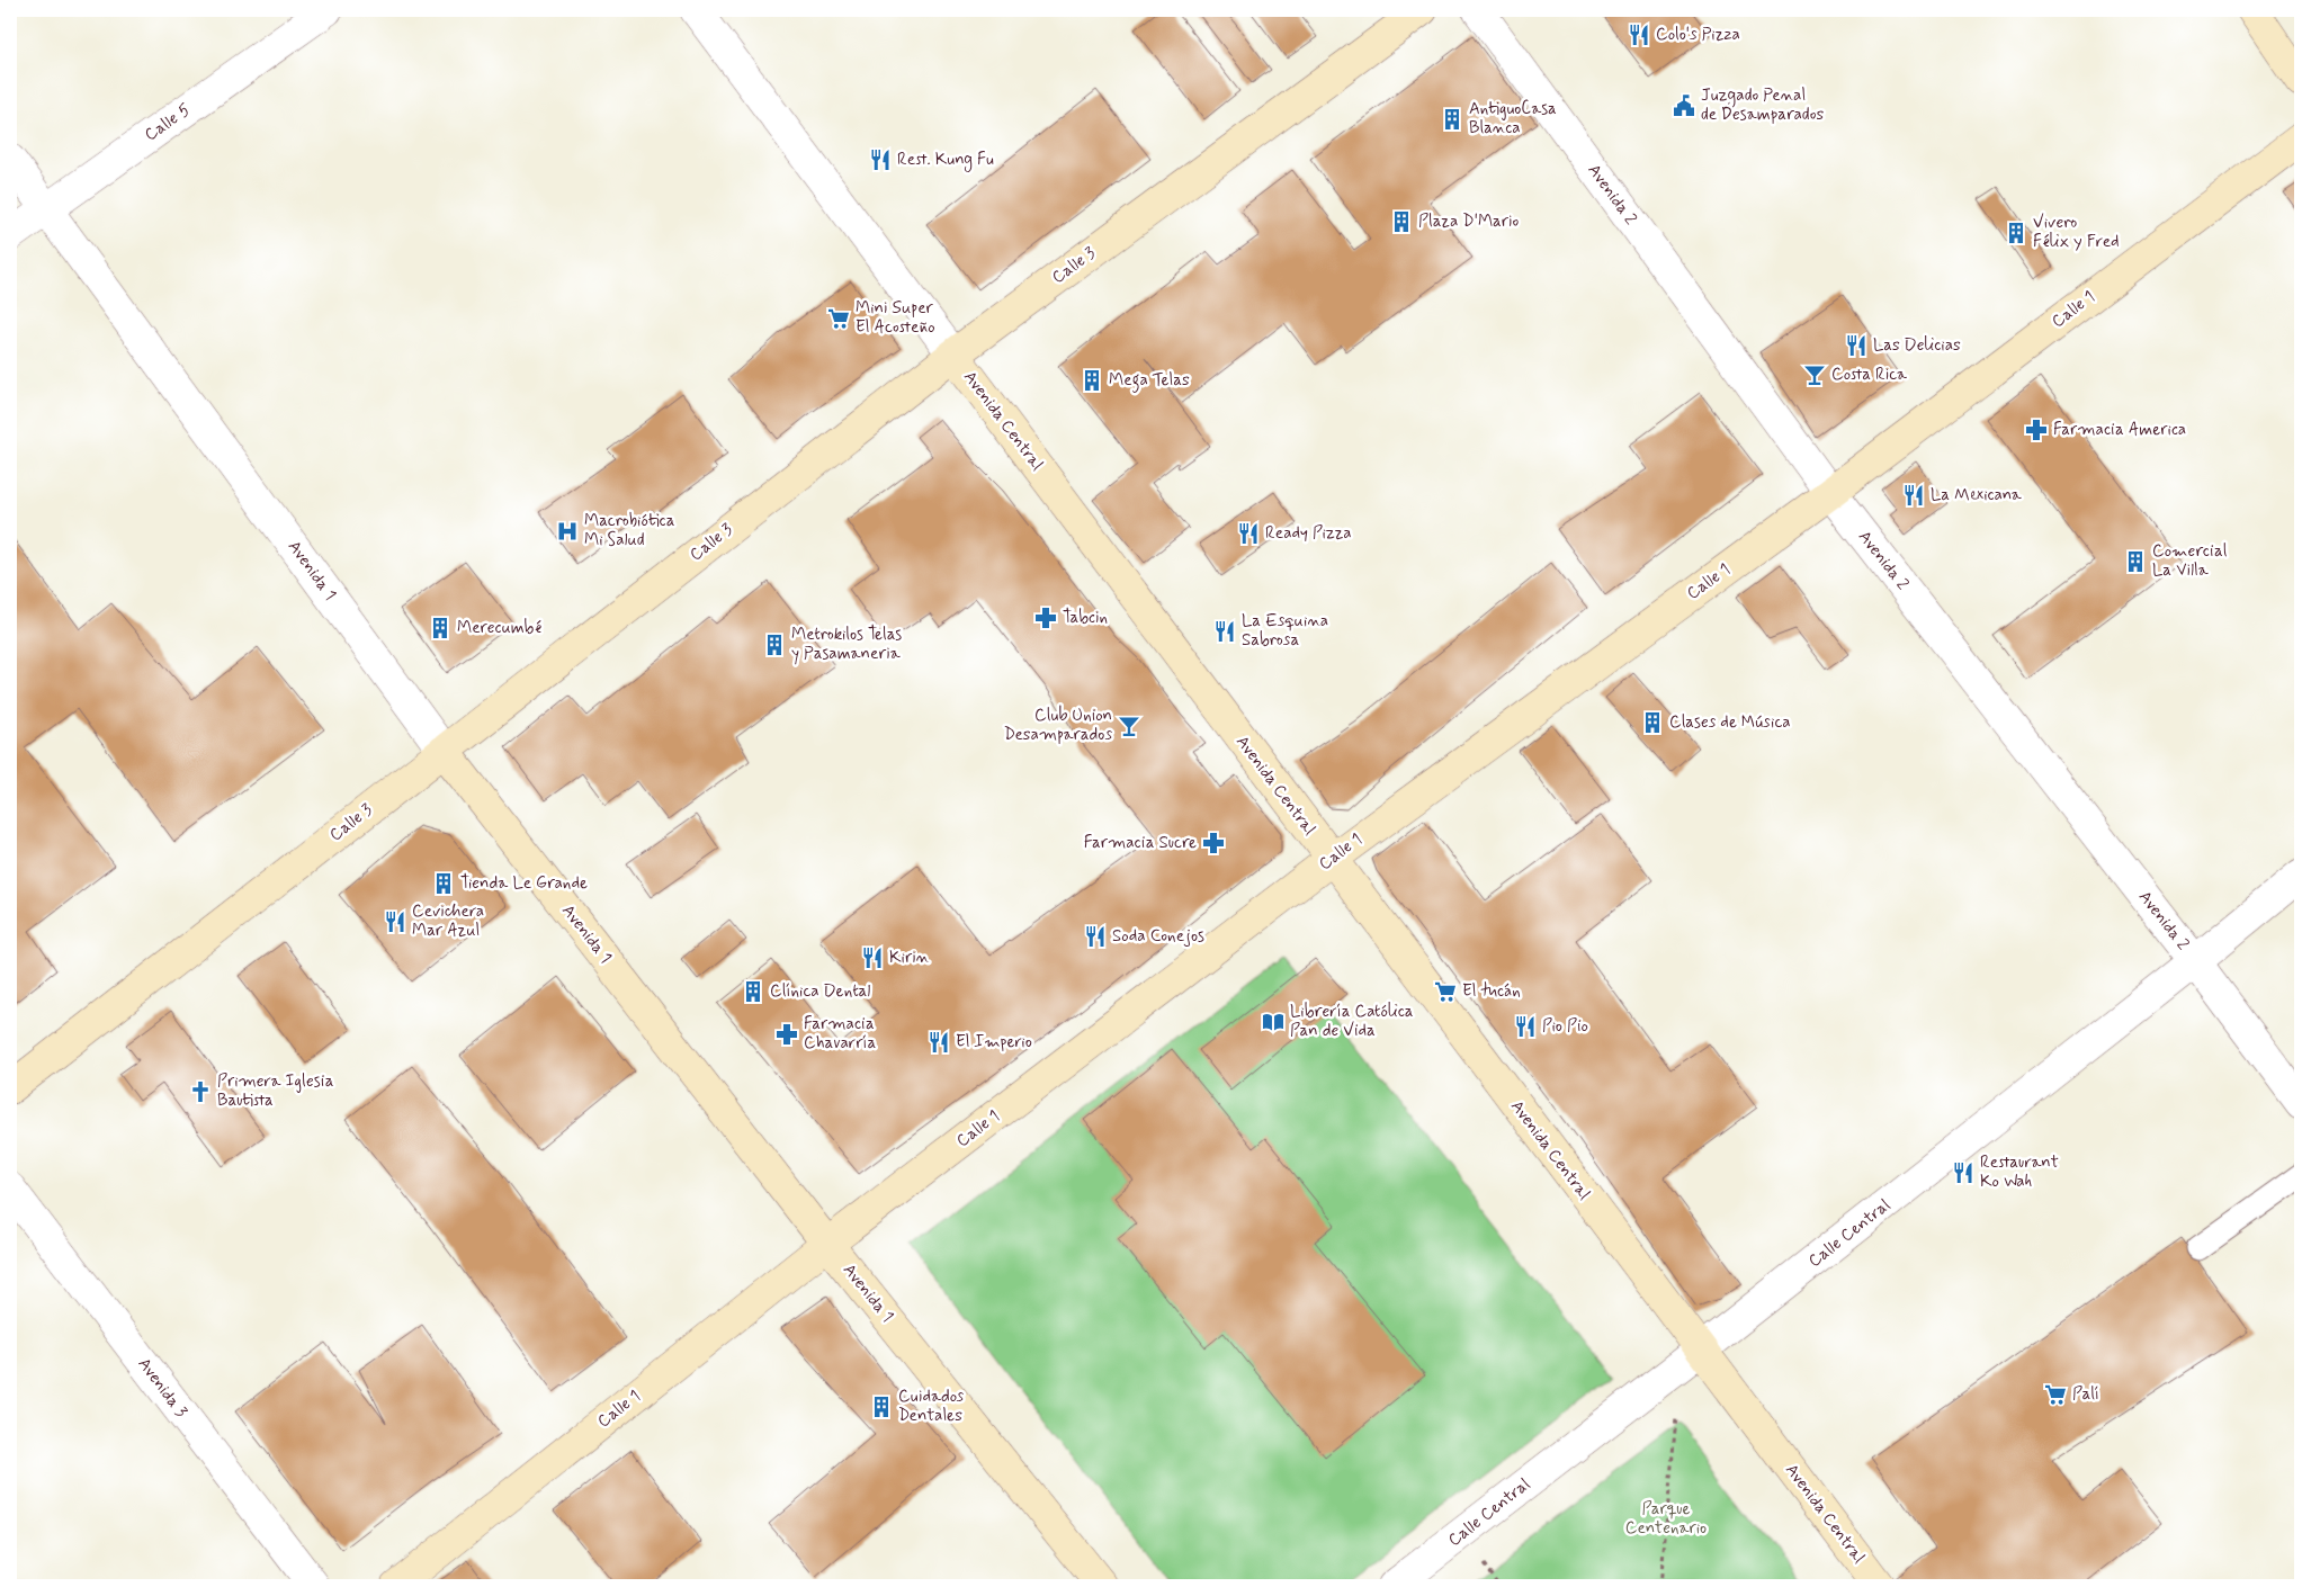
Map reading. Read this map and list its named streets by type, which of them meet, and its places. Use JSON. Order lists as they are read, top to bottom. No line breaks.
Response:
{"streets":{"main road":["Calle 3","Calle 1","Avenida Central","Avenida 1"],"street":["Calle 5","Avenida 2","Calle Central","Avenida 3"]},"crossings":[["Calle 5","Avenida 1"],["Avenida 2","Calle 1"],["Avenida 2","Calle Central"],["Calle 3","Avenida Central"],["Calle 3","Avenida 1"],["Calle 1","Avenida Central"],["Calle 1","Avenida 1"],["Avenida Central","Calle Central"]],"parks":["Parque Centenario"],"places":{"restaurant":["Colo's Pizza","Rest. Kung Fu","Las Delicias","La Mexicana","Ready Pizza","La Esquina Sabrosa","Cevichera Mar Azul","Soda Conejos","Kirin","Pio Pio","El Imperio","Restaurant Ko Wah"],"public building":["Juzgado Penal de Desamparados"],"building":["AntiguoCasa Blanca","Plaza D'Mario","Vivero Félix y Fred","Mega Telas","Comercial La Villa","Merecumbé","Metrokilos Telas y Pasamaneria","Clases de Música","Tienda Le Grande","Clínica Dental","Cuidados Dentales"],"supermarket":["Mini Super El Acosteño","El tucán","Palí"],"bar":["Costa Rica","Club Union Desamparados"],"pharmacy":["Farmacia America","Tabcin","Farmacia Sucre","Farmacia Chavarría"],"hospital":["Macrobiótica Mi Salud"],"library":["Librería Católica Pan de Vida"],"church":["Primera Iglesia Bautista"]}}
